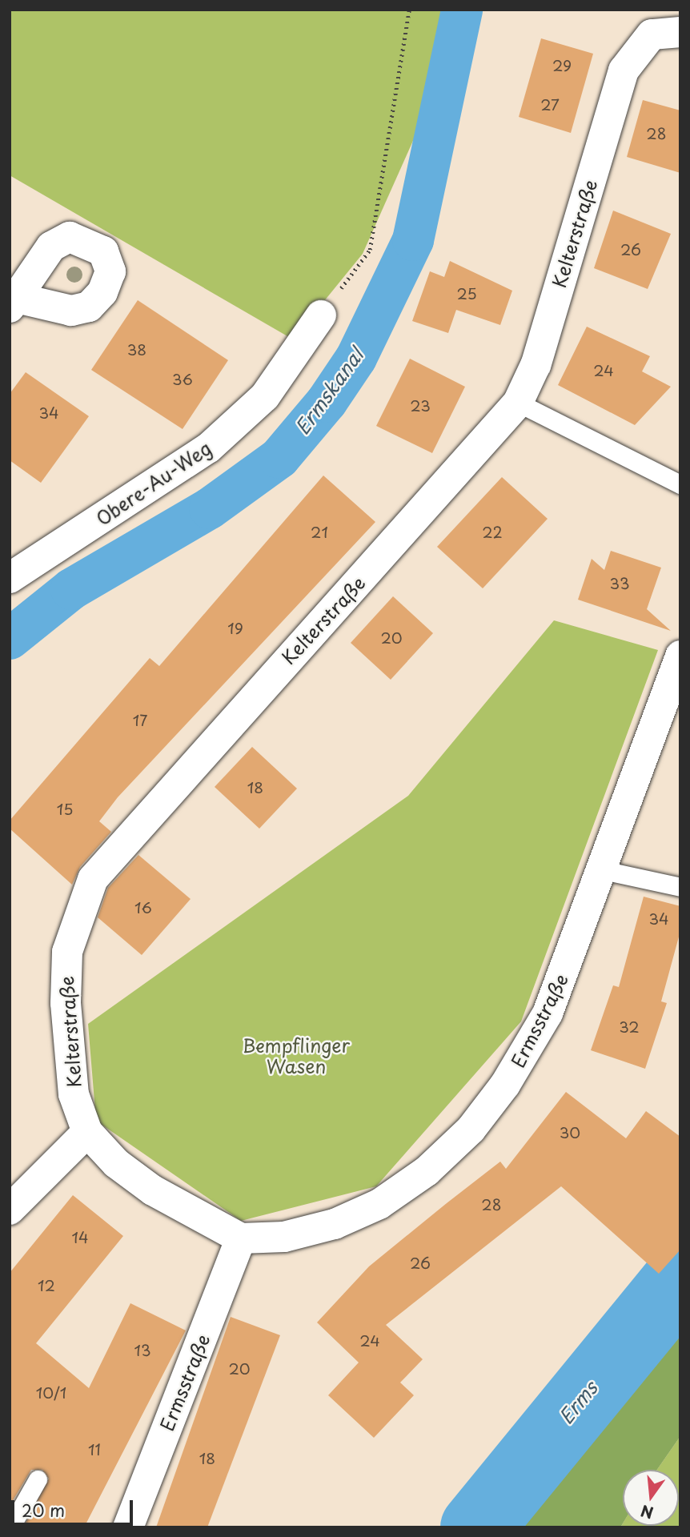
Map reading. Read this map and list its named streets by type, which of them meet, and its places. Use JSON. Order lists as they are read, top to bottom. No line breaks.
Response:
{"streets":{"street":["Kelterstraße","Obere-Au-Weg","Ermsstraße"]},"crossings":[["Kelterstraße","Ermsstraße"]],"water":["Ermskanal","Erms"],"parks":["Bempflinger Wasen"],"house_numbers":["29","27","28","26","25","38","24","36","23","34","21","22","33","19","20","17","18","15","16","34","32","30","28","14","26","12","24","13","20","10/1","11","18"],"scale_bar":"20 m","north":"bottom"}
